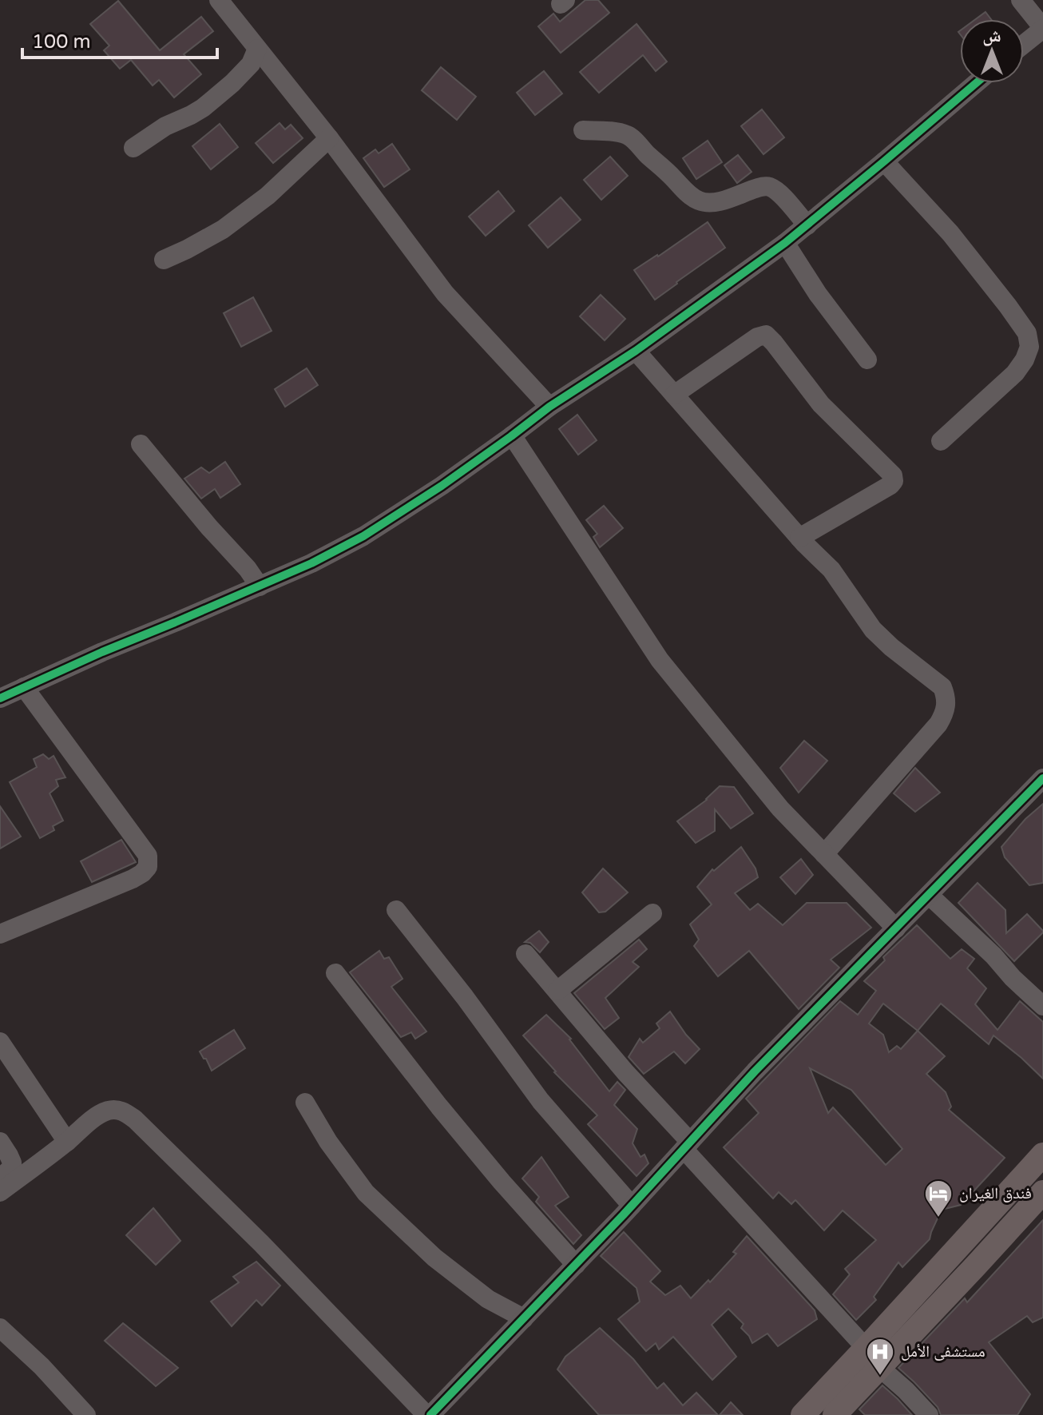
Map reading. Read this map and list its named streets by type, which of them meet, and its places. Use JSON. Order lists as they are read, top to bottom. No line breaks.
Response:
{"places":{"hotel":["فندق الغيران"],"hospital":["مستشفى الأمل"]},"scale_bar":"100 m","north":"top"}
